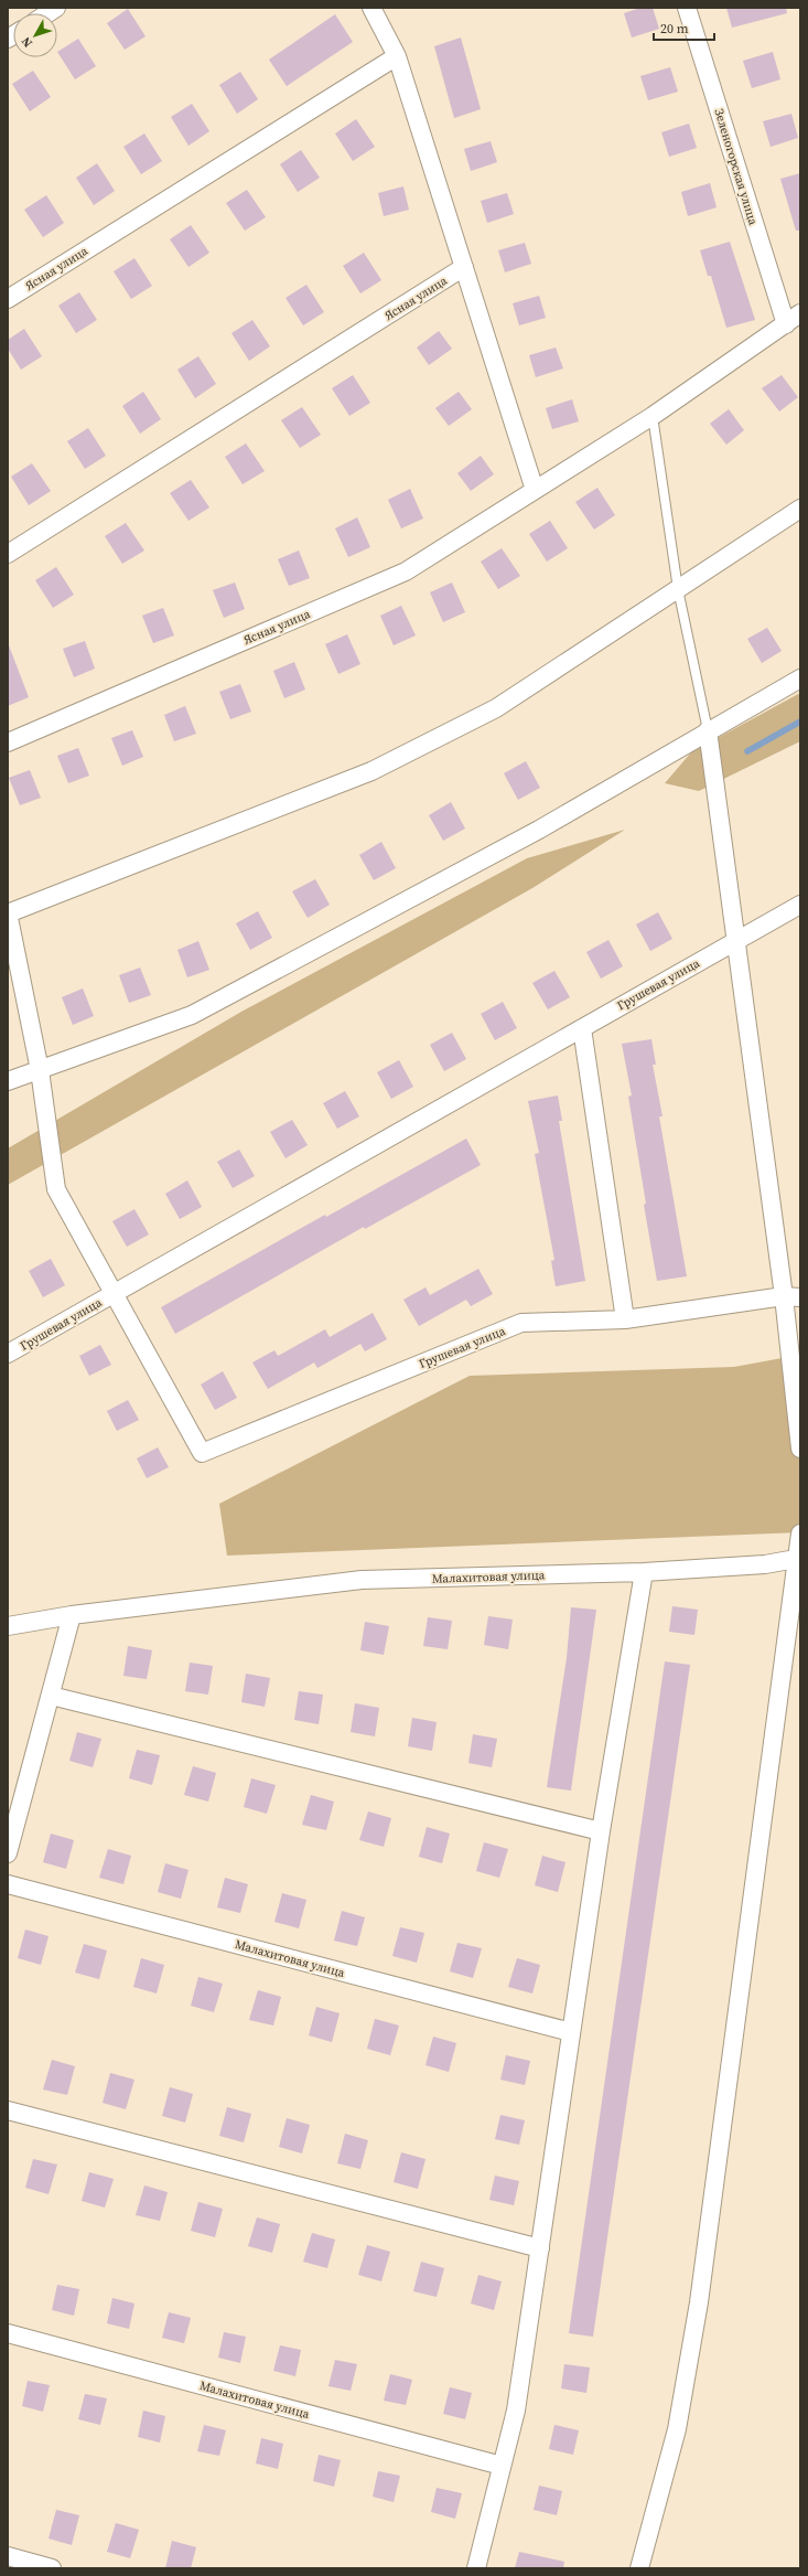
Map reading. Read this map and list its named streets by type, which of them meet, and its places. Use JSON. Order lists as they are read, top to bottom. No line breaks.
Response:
{"streets":{"street":["Зеленогорская улица","Ясная улица","Грушевая улица","Малахитовая улица"]},"crossings":[["Зеленогорская улица","Ясная улица"]],"scale_bar":"20 m","north":"bottom left"}
